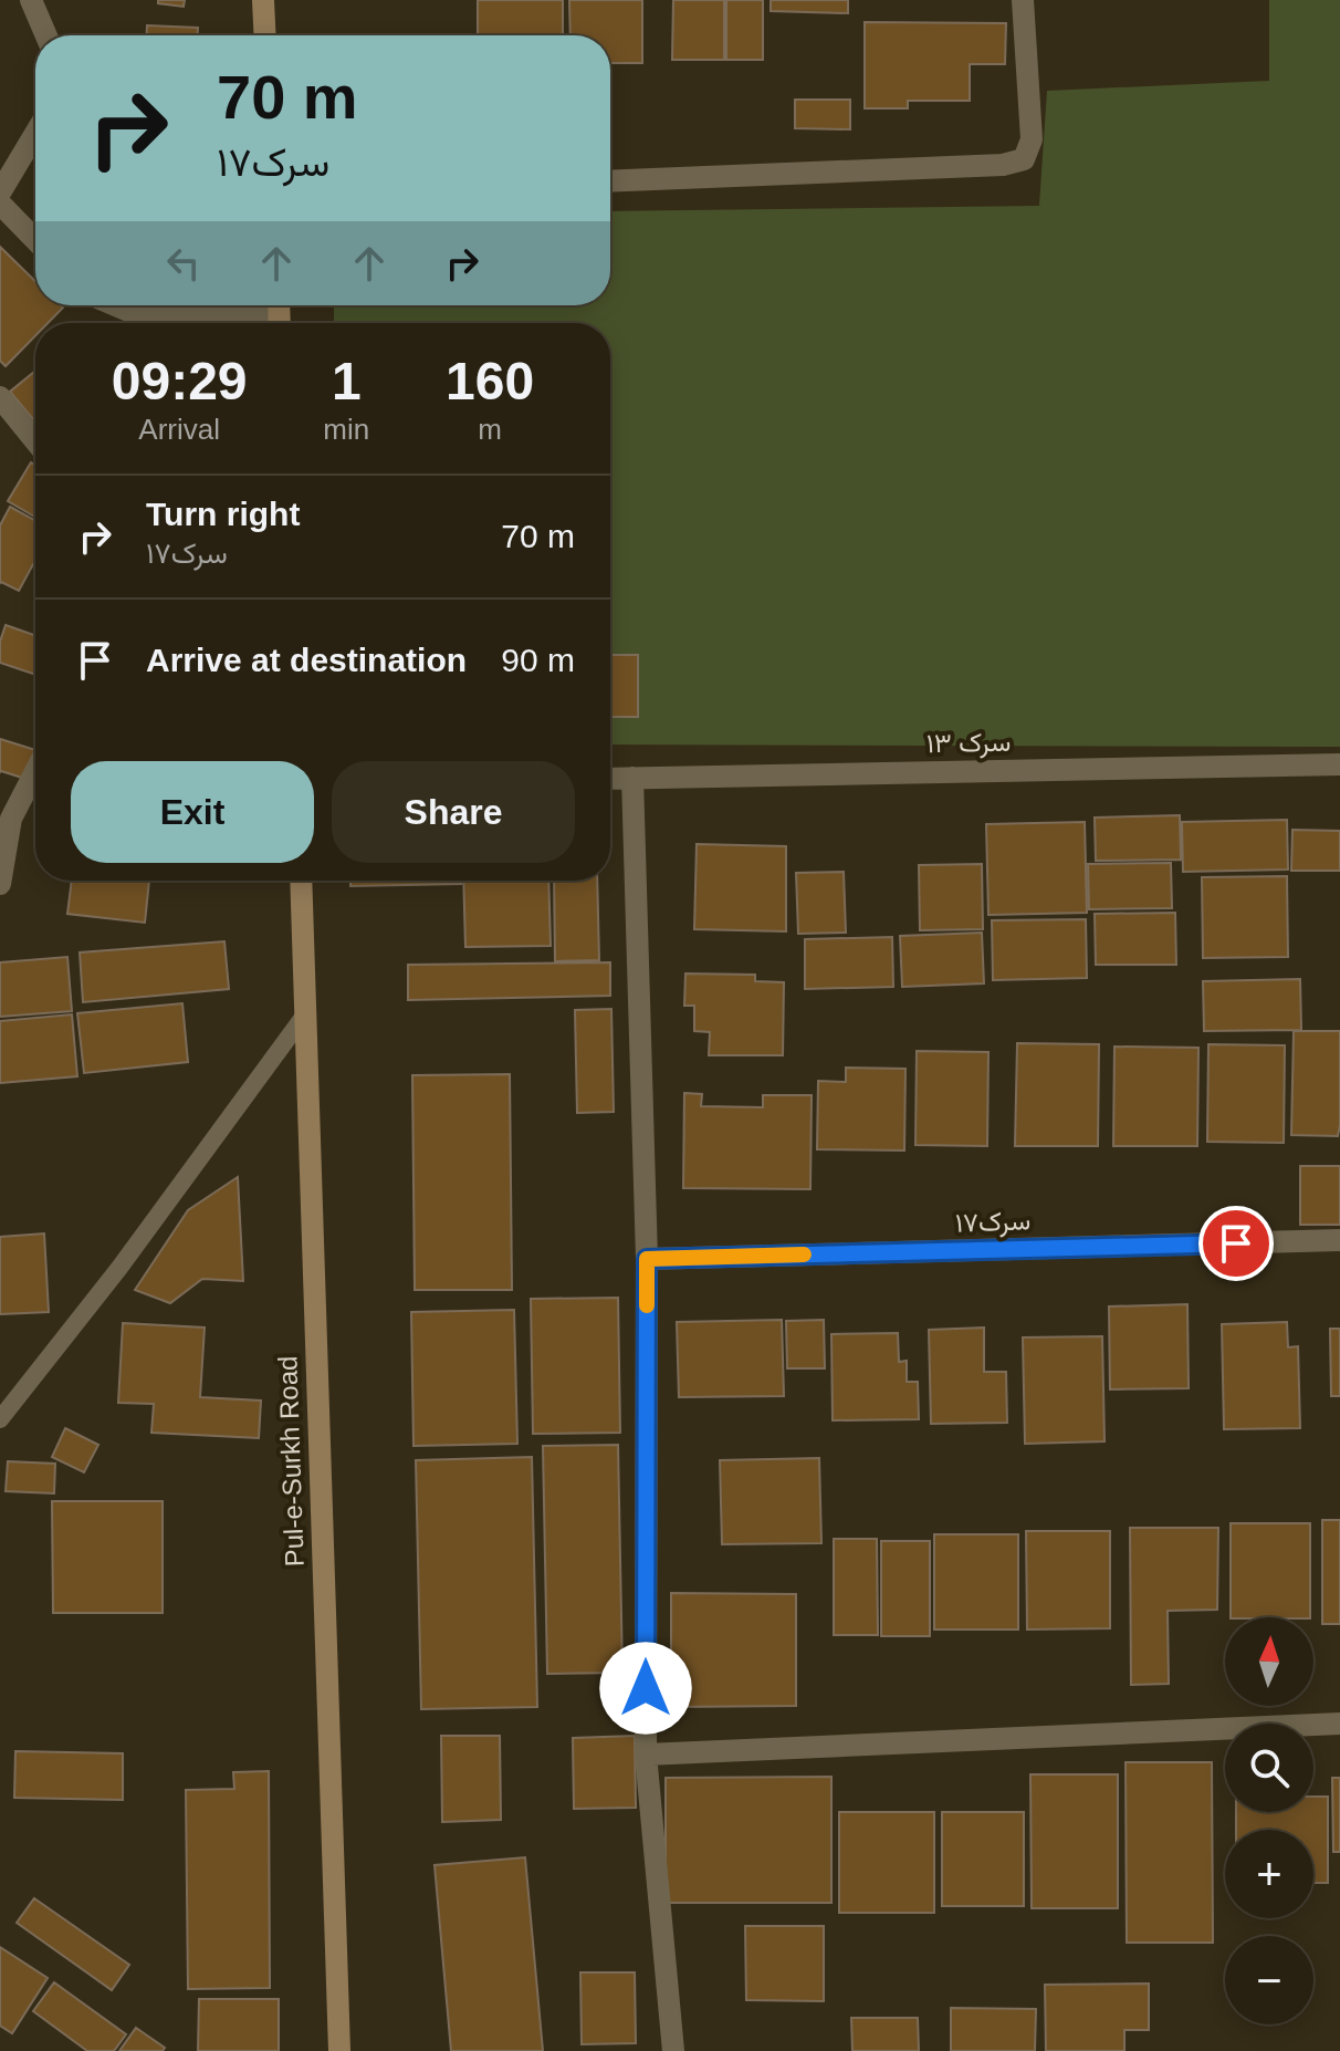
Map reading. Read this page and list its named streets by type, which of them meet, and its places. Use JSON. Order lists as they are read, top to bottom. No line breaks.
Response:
{"streets":{"street":["سرک ۱۳","سرک۱۷","Pul-e-Surkh Road"]},"north":"top","page":{"turn":["70 m","سرک۱۷"],"eta":["09:29","Arrival","1","min","160","m"],"list":[{"name":"Turn right","note":"سرک۱۷","value":"70 m"},{"name":"Arrive at destination","value":"90 m"}],"buttons":["Exit","Share"],"map_buttons":["+","−"]}}
